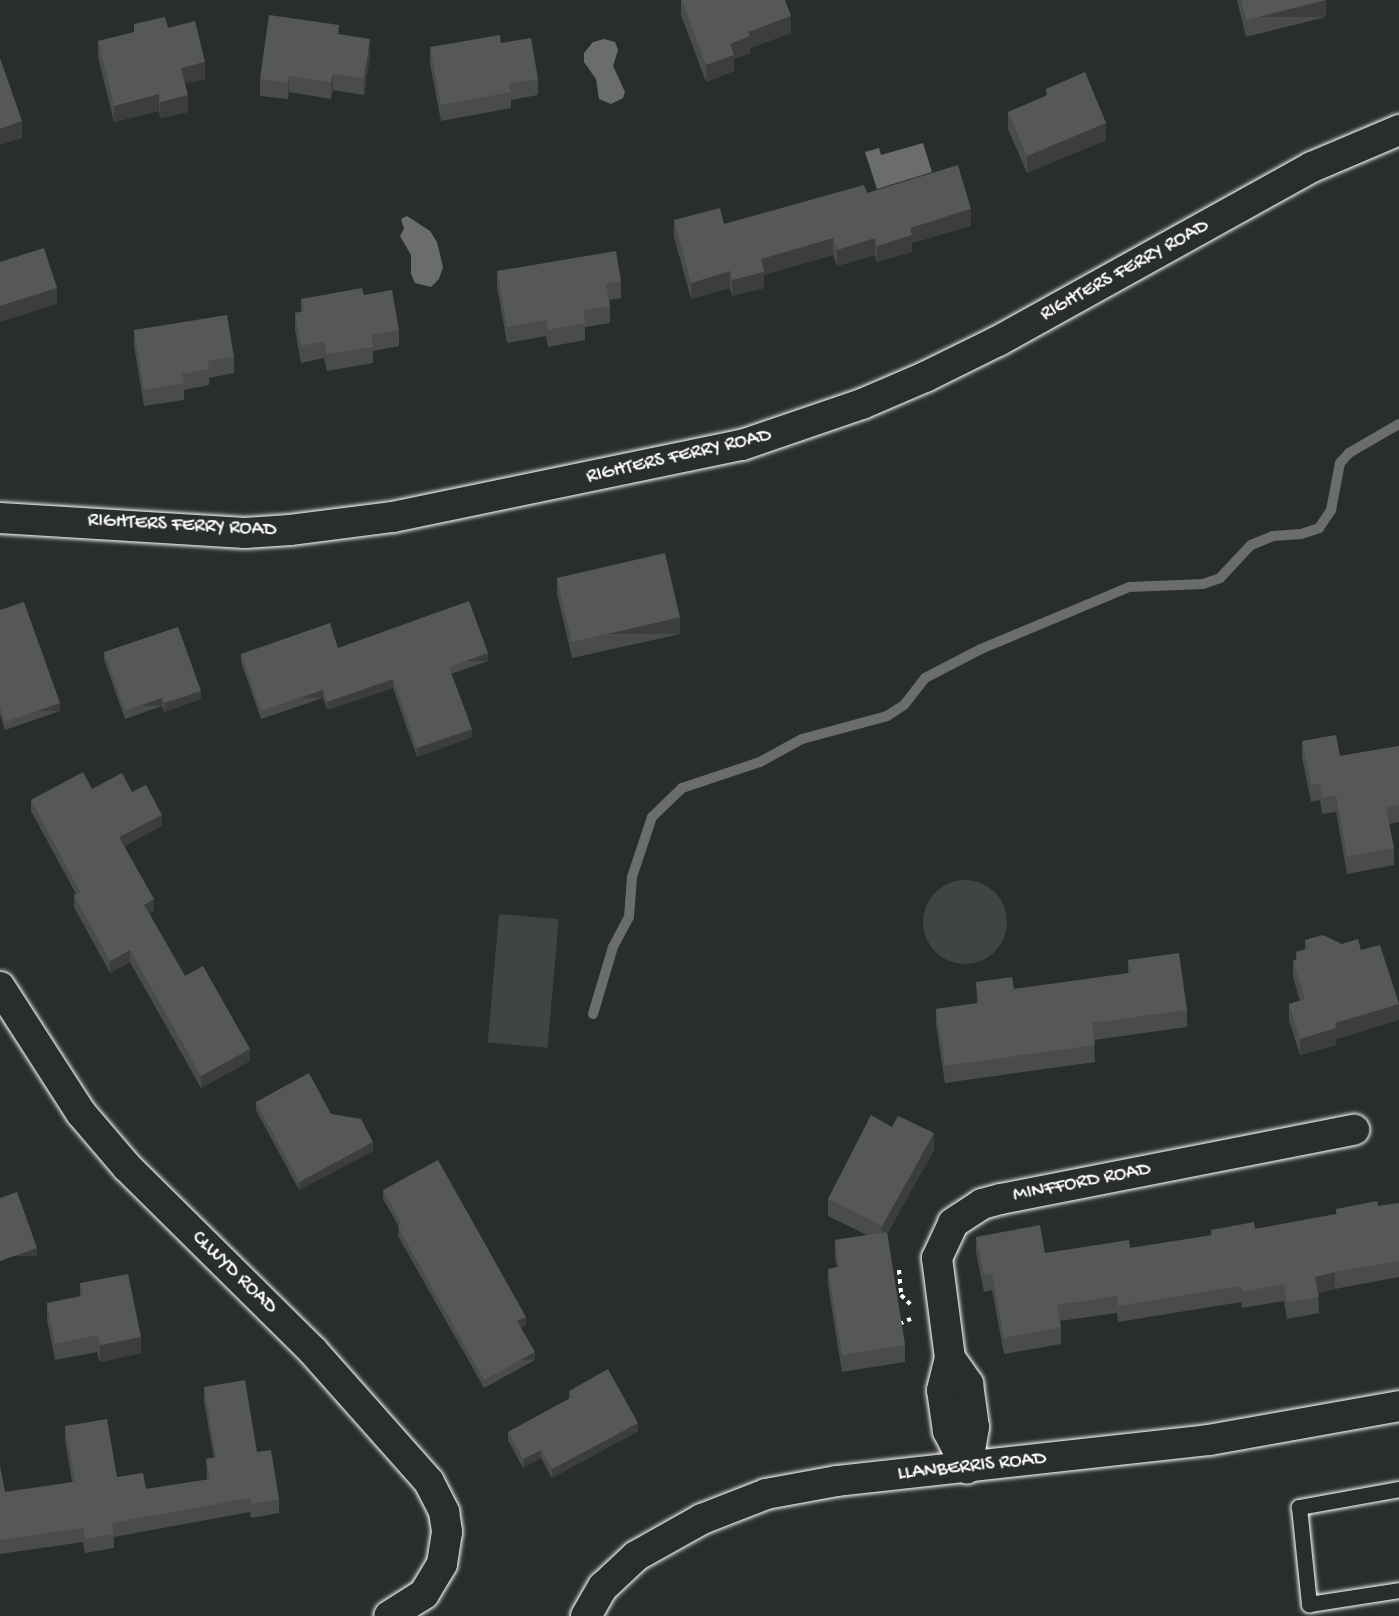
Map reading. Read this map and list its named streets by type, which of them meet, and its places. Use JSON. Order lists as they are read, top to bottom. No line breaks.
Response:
{"streets":{"street":["RIGHTERS FERRY ROAD","MINFFORD ROAD","CLWYD ROAD","LLANBERRIS ROAD"]},"crossings":[["MINFFORD ROAD","LLANBERRIS ROAD"]]}
